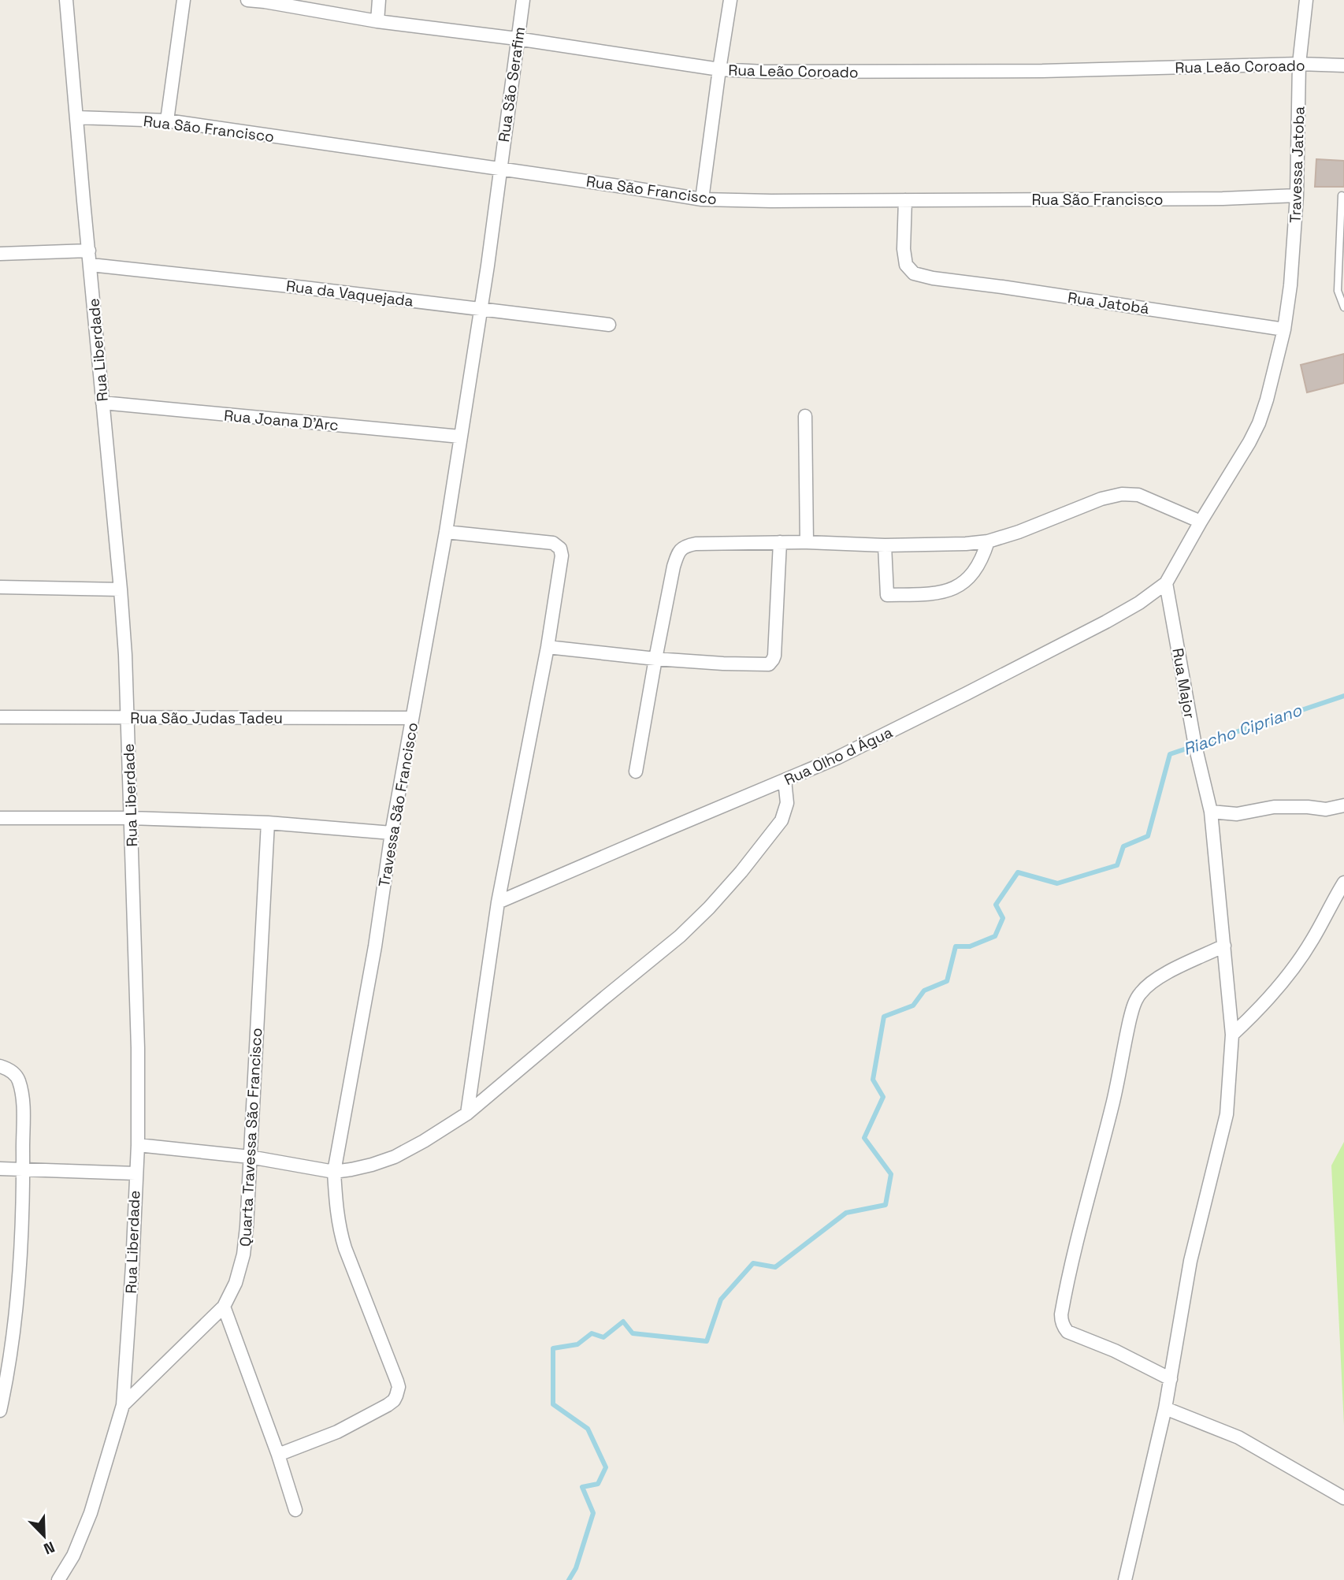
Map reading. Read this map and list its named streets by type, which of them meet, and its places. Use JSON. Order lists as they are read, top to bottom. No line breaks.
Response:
{"streets":{"street":["Rua Leão Coroado","Rua São Serafim","Rua São Francisco","Travessa Jatoba","Rua da Vaquejada","Rua Jatobá","Rua Liberdade","Rua Joana D'Arc","Rua Major","Rua São Judas Tadeu","Rua Olho d Água","Travessa São Francisco","Quarta Travessa São Francisco"]},"crossings":[["Rua Leão Coroado","Rua São Serafim"],["Rua Leão Coroado","Travessa Jatoba"],["Rua São Serafim","Rua São Francisco"],["Rua São Serafim","Rua da Vaquejada"],["Rua São Serafim","Travessa São Francisco"],["Rua São Francisco","Travessa Jatoba"],["Rua São Francisco","Rua Jatobá"],["Rua São Francisco","Rua Liberdade"],["Travessa Jatoba","Rua Jatobá"],["Travessa Jatoba","Rua Major"],["Travessa Jatoba","Rua Olho d Água"],["Rua da Vaquejada","Rua Liberdade"],["Rua da Vaquejada","Travessa São Francisco"],["Rua Liberdade","Rua Joana D'Arc"],["Rua Liberdade","Rua São Judas Tadeu"],["Rua Liberdade","Quarta Travessa São Francisco"],["Rua Joana D'Arc","Travessa São Francisco"],["Rua Major","Rua Olho d Água"],["Rua São Judas Tadeu","Travessa São Francisco"]],"water":["Riacho Cipriano"],"north":"bottom right"}
